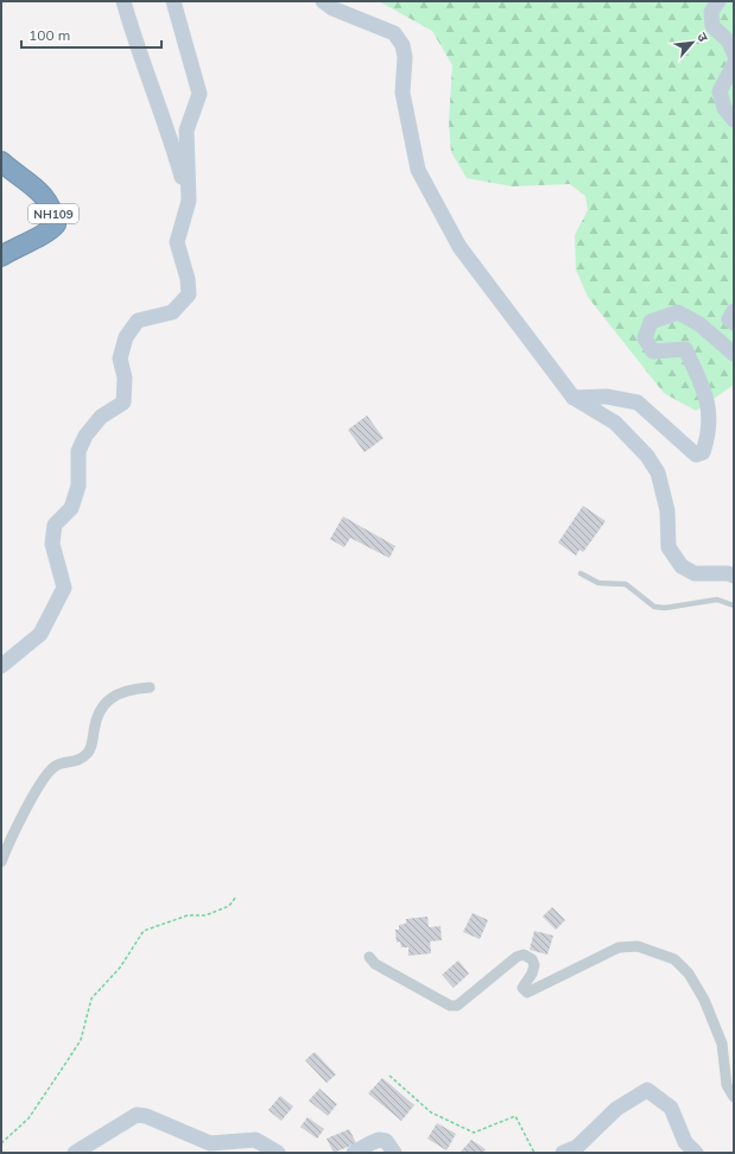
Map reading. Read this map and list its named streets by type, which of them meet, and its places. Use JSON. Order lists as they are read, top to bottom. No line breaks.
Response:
{"streets":{"highway":["NH109"]},"scale_bar":"100 m","north":"top right"}
